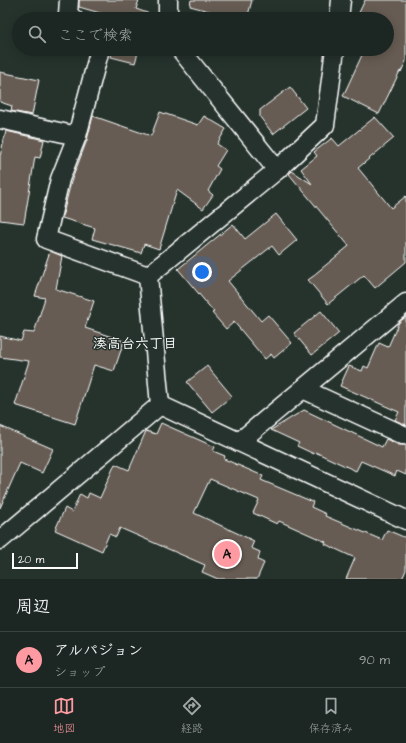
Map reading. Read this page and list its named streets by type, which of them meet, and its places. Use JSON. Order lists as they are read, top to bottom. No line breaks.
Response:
{"districts":["湊高台六丁目"],"scale_bar":"20 m","page":{"search":"ここで検索","pins":"A","scale":"20 m","heading":"周辺","list":[{"mark":"A","name":"アルパジョン","note":"ショップ","value":"90 m"}],"nav":["地図","経路","保存済み"]}}
